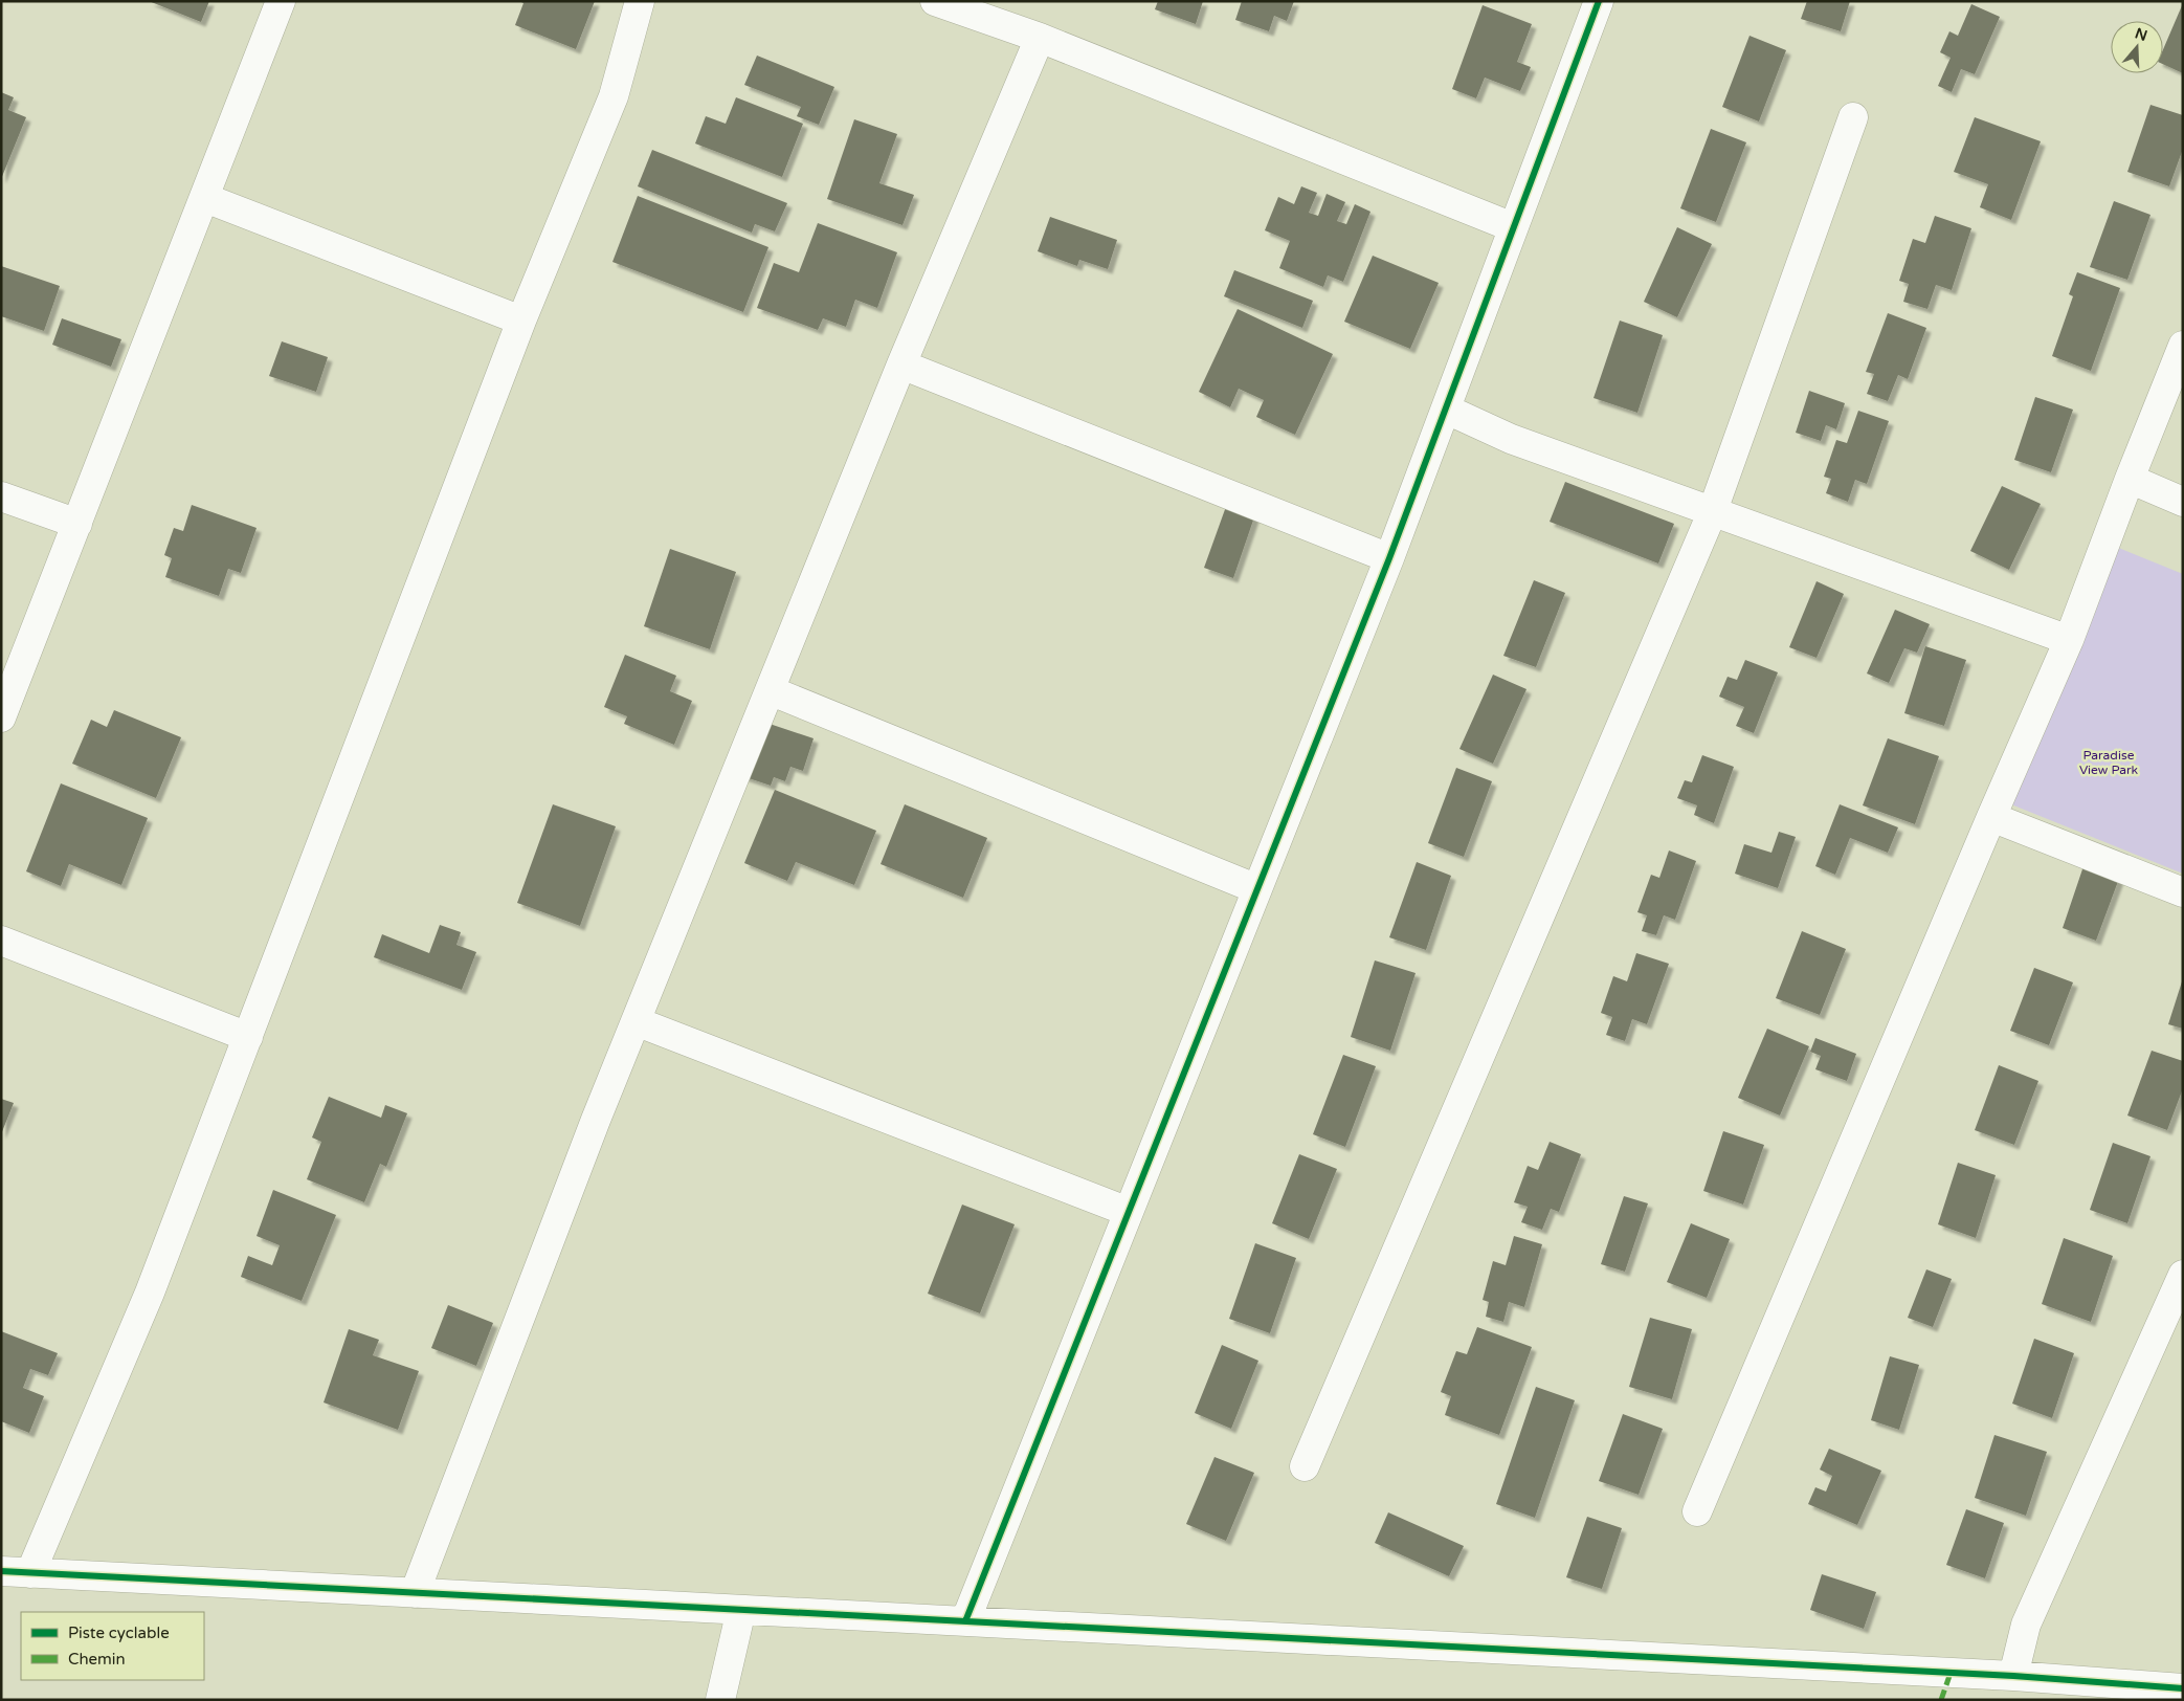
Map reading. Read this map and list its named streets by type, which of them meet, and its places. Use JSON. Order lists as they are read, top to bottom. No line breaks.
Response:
{"parks":["Paradise View Park"],"legend":["Piste cyclable","Chemin"],"north":"top"}
